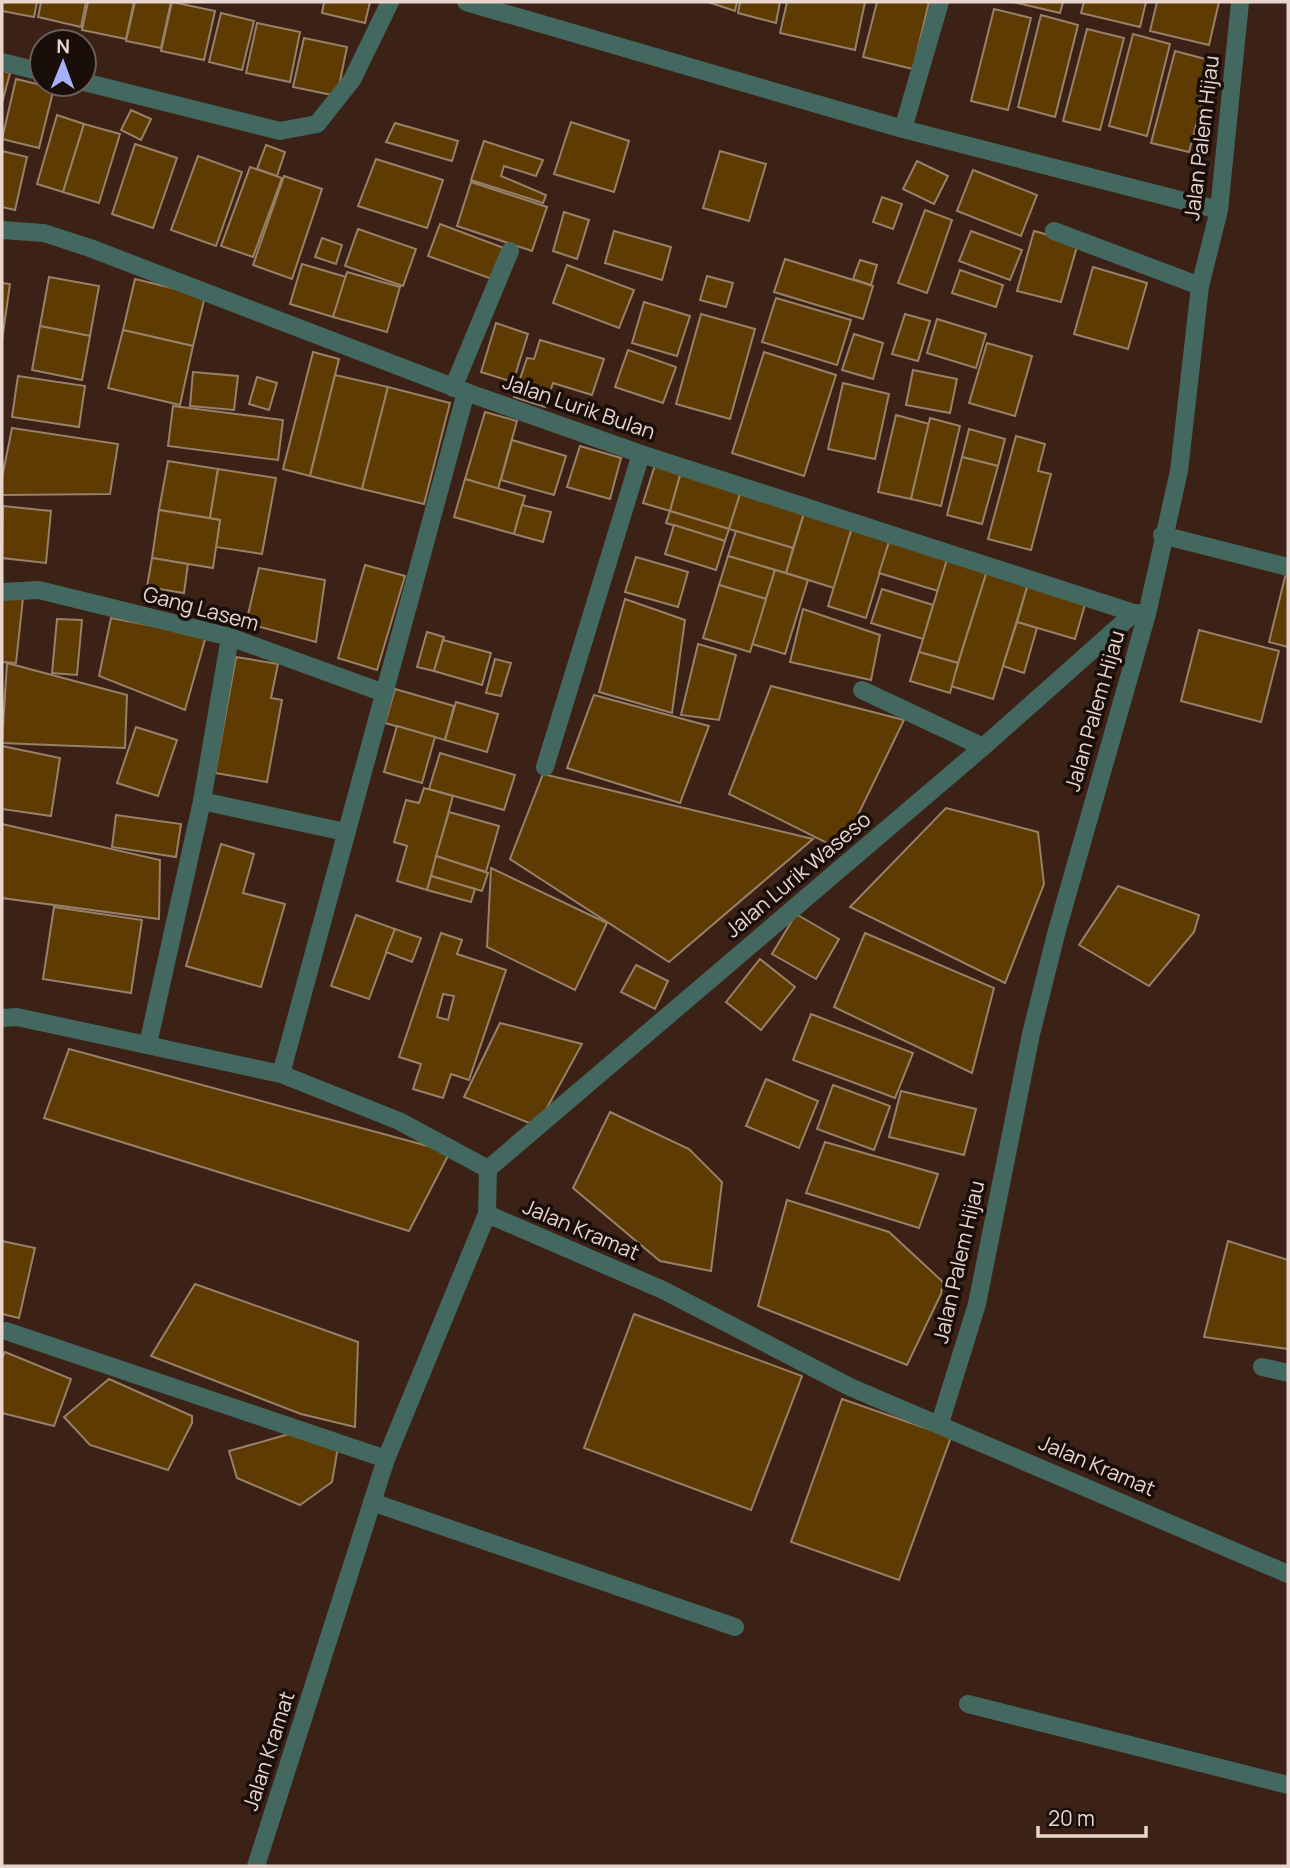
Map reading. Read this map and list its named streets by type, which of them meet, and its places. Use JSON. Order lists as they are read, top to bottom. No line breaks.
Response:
{"streets":{"street":["Jalan Palem Hijau","Jalan Lurik Bulan","Gang Lasem","Jalan Lurik Waseso","Jalan Kramat"]},"crossings":[["Jalan Palem Hijau","Jalan Lurik Bulan"],["Jalan Palem Hijau","Jalan Lurik Waseso"],["Jalan Palem Hijau","Jalan Kramat"],["Jalan Lurik Bulan","Jalan Lurik Waseso"]],"scale_bar":"20 m","north":"top"}
